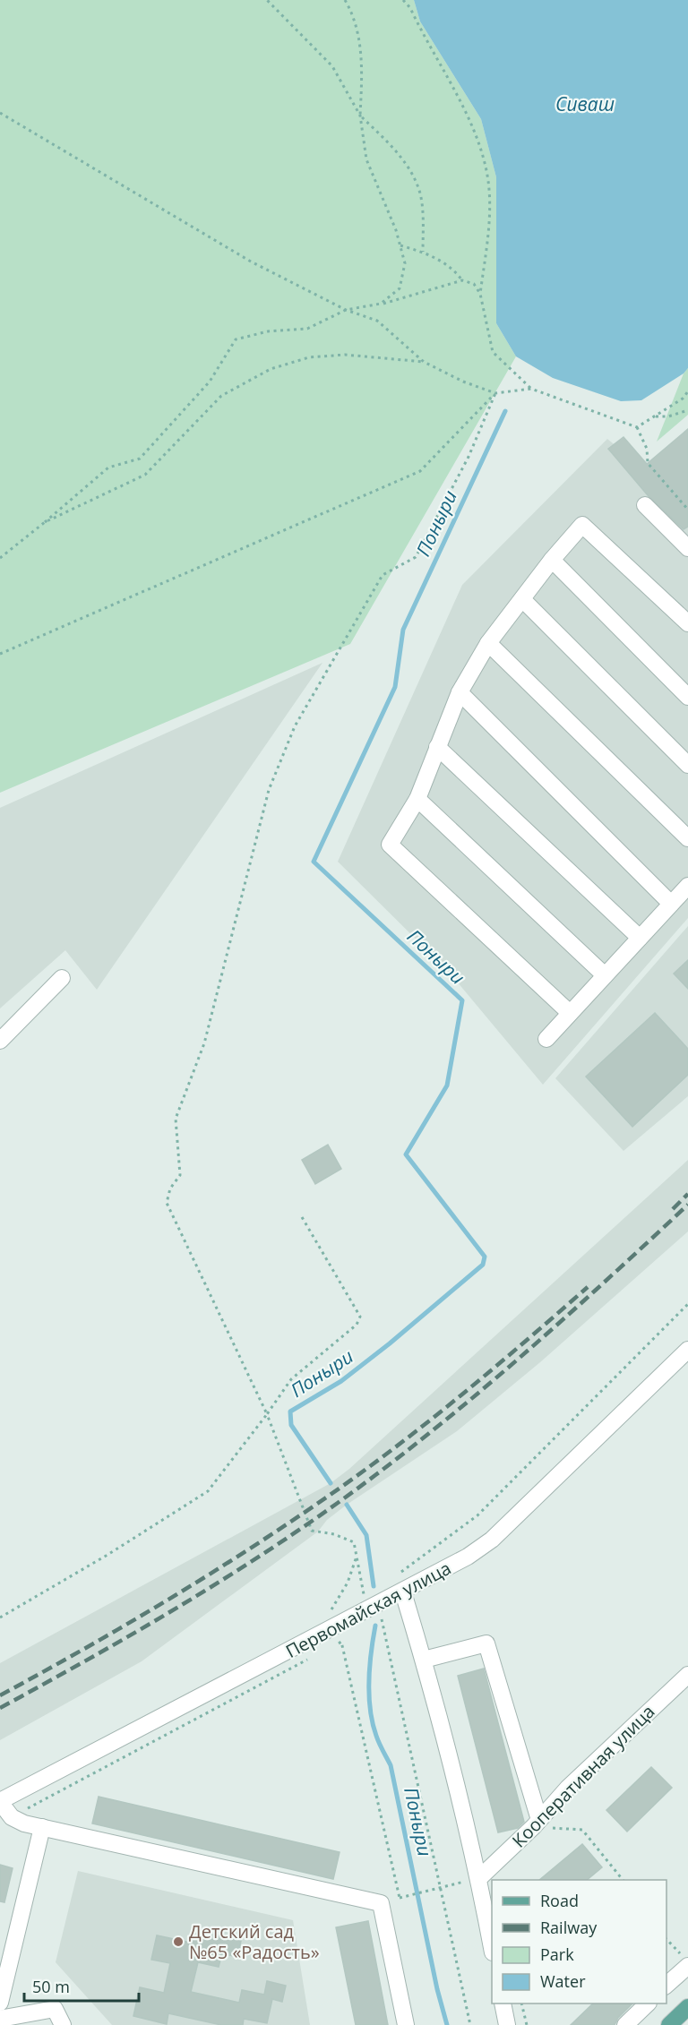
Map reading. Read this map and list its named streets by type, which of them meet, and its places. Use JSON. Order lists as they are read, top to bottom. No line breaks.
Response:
{"streets":{"street":["Первомайская улица","Кооперативная улица"]},"water":["Сиваш","Поныри"],"places":["Детский сад №65 «Радость»"],"legend":["Road","Railway","Park","Water"],"scale_bar":"50 m"}
